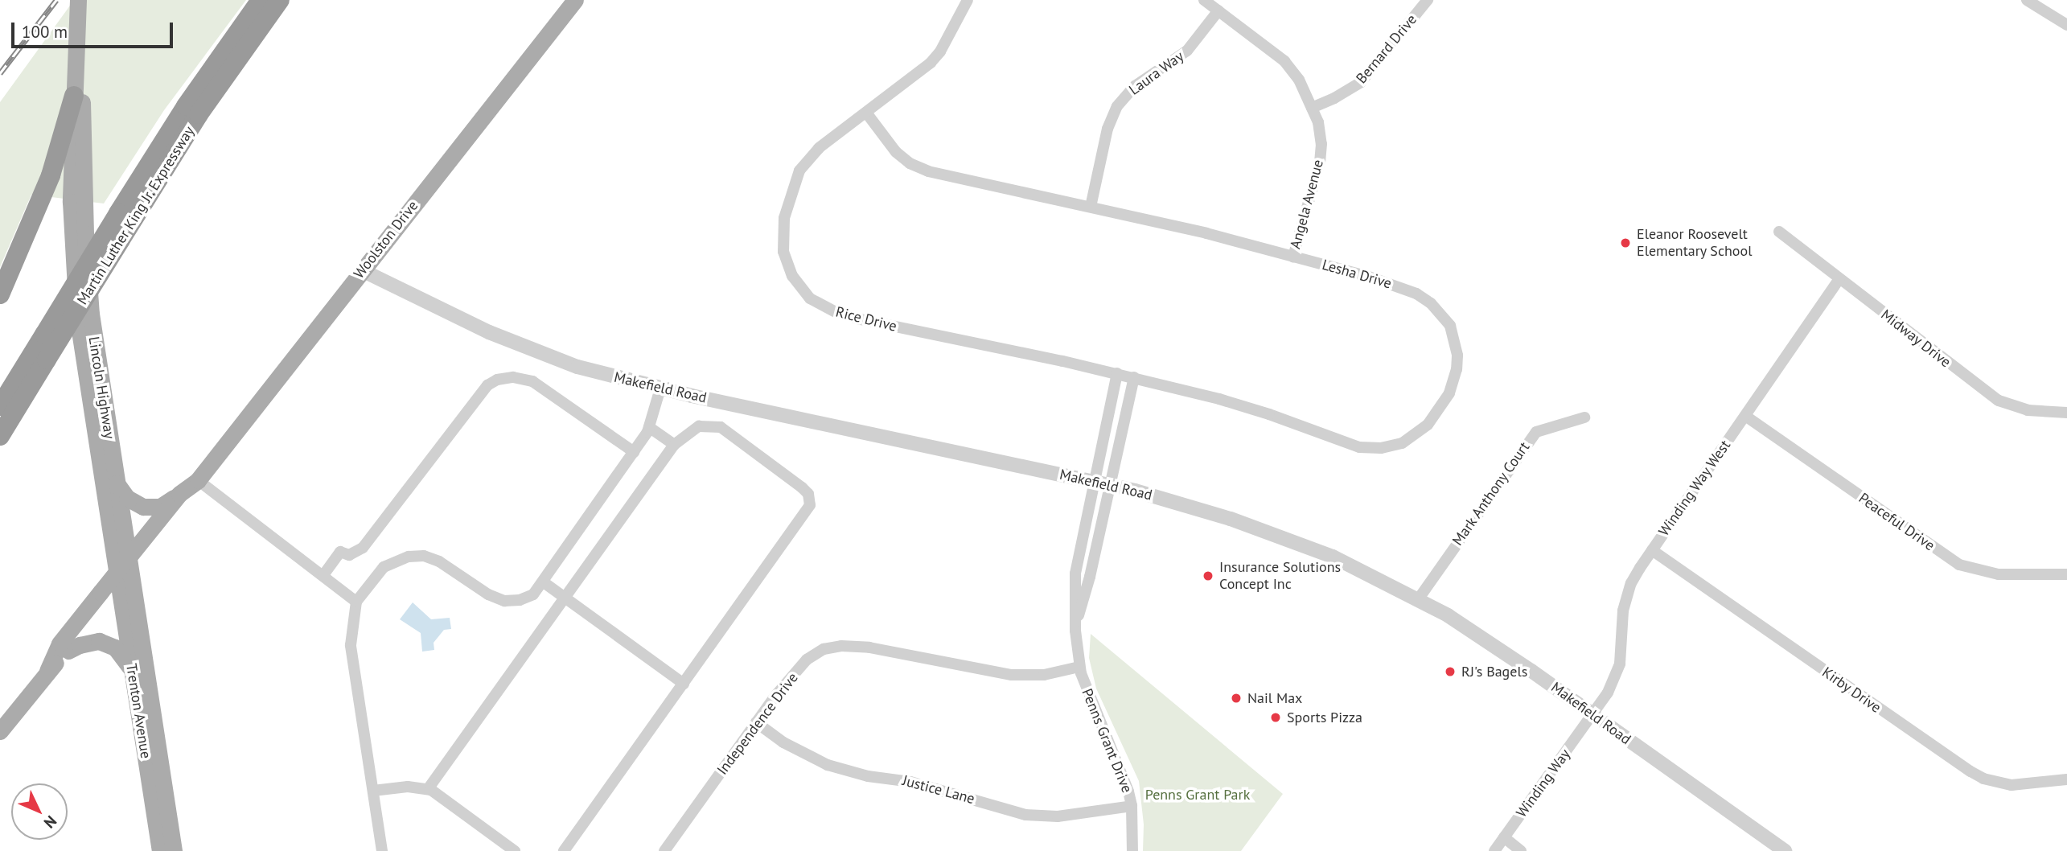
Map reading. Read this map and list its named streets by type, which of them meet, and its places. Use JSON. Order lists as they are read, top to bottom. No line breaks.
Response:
{"streets":{"highway":["Martin Luther King Jr. Expressway"],"main road":["Woolston Drive","Lincoln Highway","Trenton Avenue"],"street":["Bernard Drive","Laura Way","Angela Avenue","Lesha Drive","Rice Drive","Midway Drive","Makefield Road","Winding Way West","Mark Anthony Court","Peaceful Drive","Kirby Drive","Independence Drive","Penns Grant Drive","Winding Way","Justice Lane"]},"crossings":[["Bernard Drive","Angela Avenue"],["Laura Way","Angela Avenue"],["Laura Way","Lesha Drive"],["Angela Avenue","Lesha Drive"],["Woolston Drive","Lincoln Highway"],["Woolston Drive","Makefield Road"],["Woolston Drive","Trenton Avenue"],["Lesha Drive","Rice Drive"],["Lesha Drive","Penns Grant Drive"],["Rice Drive","Penns Grant Drive"],["Midway Drive","Winding Way West"],["Lincoln Highway","Trenton Avenue"],["Makefield Road","Winding Way West"],["Makefield Road","Mark Anthony Court"],["Makefield Road","Penns Grant Drive"],["Makefield Road","Winding Way"],["Winding Way West","Peaceful Drive"],["Winding Way West","Kirby Drive"],["Winding Way West","Winding Way"],["Independence Drive","Penns Grant Drive"],["Independence Drive","Justice Lane"],["Penns Grant Drive","Justice Lane"]],"parks":["Penns Grant Park"],"places":["Eleanor Roosevelt Elementary School","Insurance Solutions Concept Inc","RJ's Bagels","Nail Max","Sports Pizza"],"scale_bar":"100 m","north":"bottom right"}
